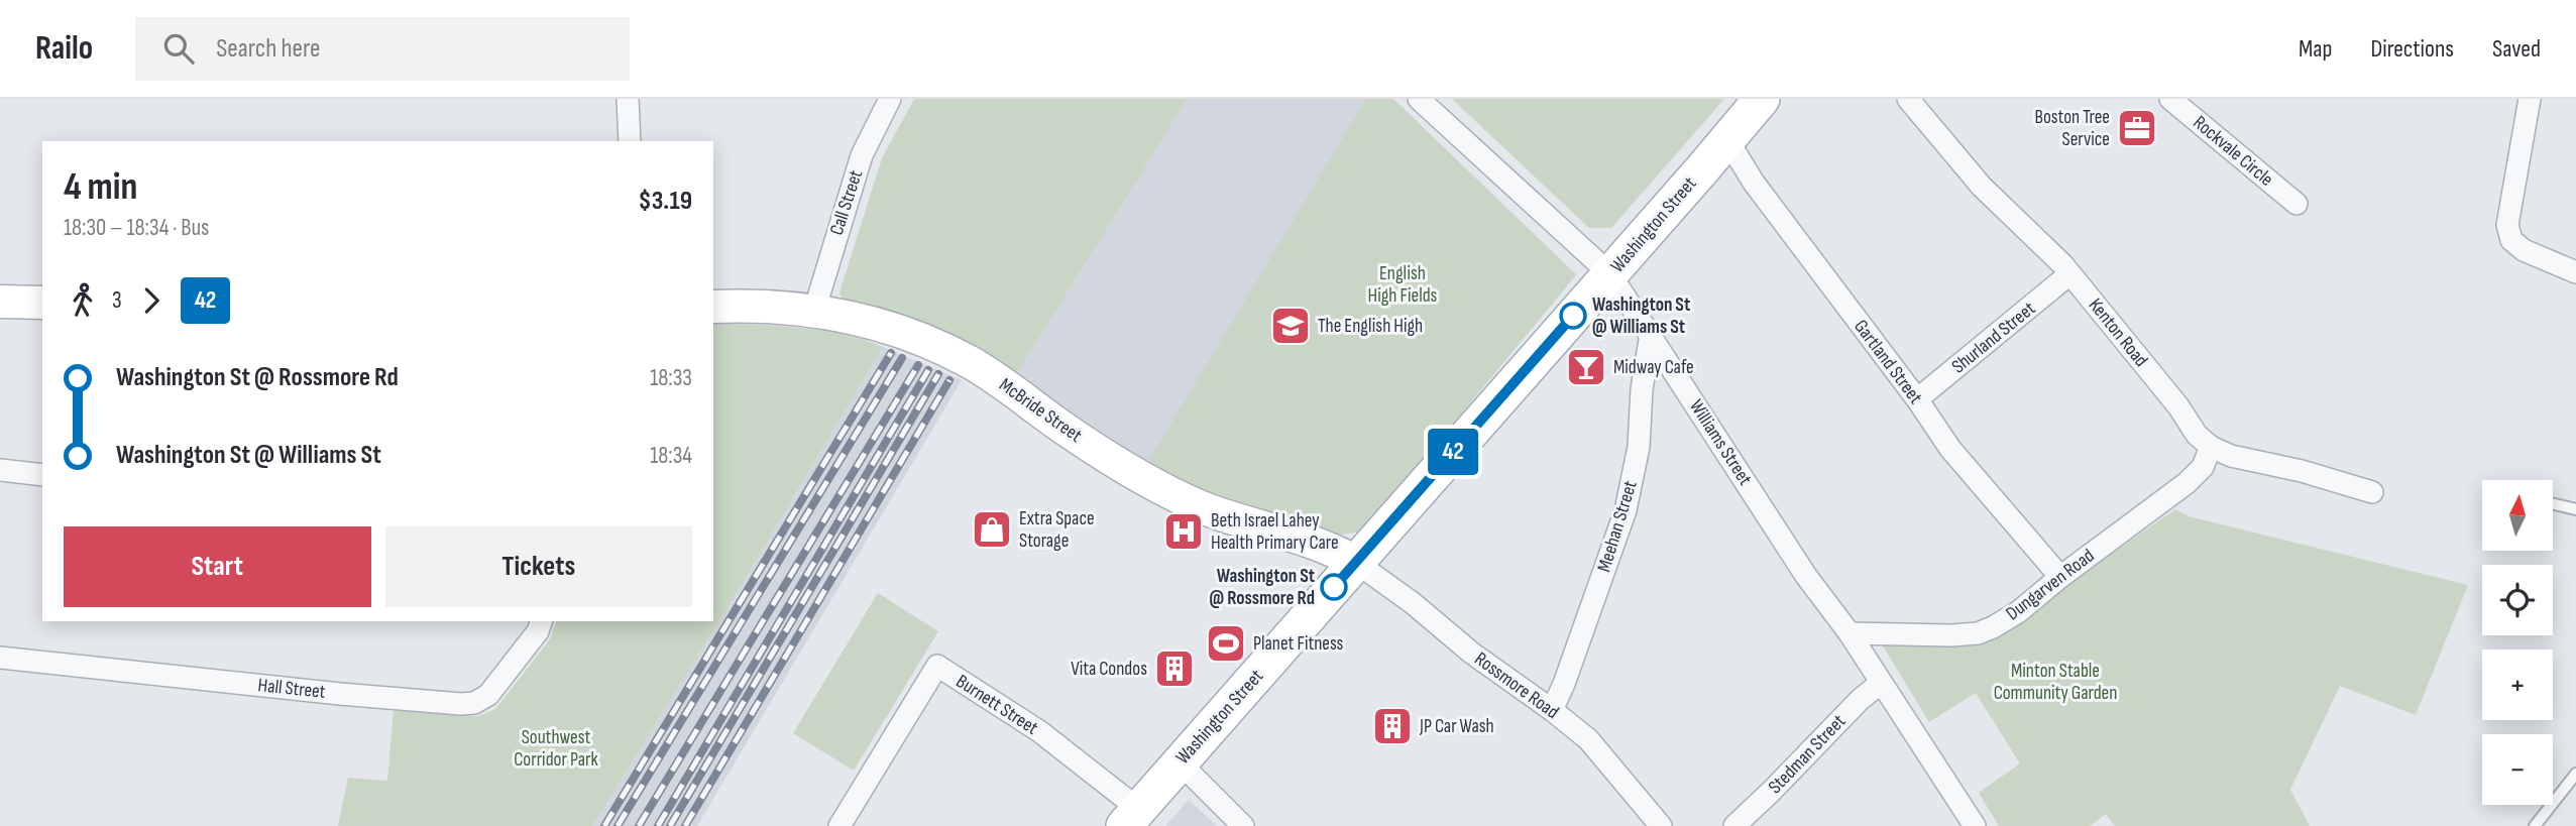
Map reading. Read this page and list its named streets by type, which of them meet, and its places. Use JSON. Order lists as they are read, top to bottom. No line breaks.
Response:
{"streets":{"main road":["Washington Street"],"street":["Rockvale Circle","Call Street","Kenton Road","Shurland Street","Gartland Street","McBride Street","Williams Street","Meehan Street","Dungarven Road","Rossmore Road","Hall Street","Burnett Street","Stedman Street"]},"crossings":[["Call Street","McBride Street"],["Washington Street","Gartland Street"],["Washington Street","McBride Street"],["Washington Street","Williams Street"],["Washington Street","Rossmore Road"],["Washington Street","Burnett Street"],["Kenton Road","Shurland Street"],["Kenton Road","Dungarven Road"],["Shurland Street","Gartland Street"],["Gartland Street","Dungarven Road"],["McBride Street","Rossmore Road"],["Williams Street","Meehan Street"],["Williams Street","Dungarven Road"],["Williams Street","Stedman Street"],["Meehan Street","Rossmore Road"]],"parks":["English High Fields","Minton Stable Community Garden","Southwest Corridor Park"],"places":{"office":["Boston Tree Service"],"other":["Washington St @ Williams St","Washington St @ Rossmore Rd"],"school or university":["The English High"],"bar":["Midway Cafe"],"shop":["Extra Space Storage"],"hospital":["Beth Israel Lahey Health Primary Care"],"sports":["Planet Fitness"],"building":["Vita Condos","JP Car Wash"]},"lines":["bus line 42"],"north":"top","page":{"header":"Railo","search":"Search here","nav":["Map","Directions","Saved"],"on_map":"42","heading":["4 min","18:30 – 18:34 · Bus","$3.19"],"legs":["3","42"],"list":[{"name":"Washington St @ Rossmore Rd","value":"18:33"},{"name":"Washington St @ Williams St","value":"18:34"}],"map_buttons":["+","−"],"buttons":["Start","Tickets"]}}
